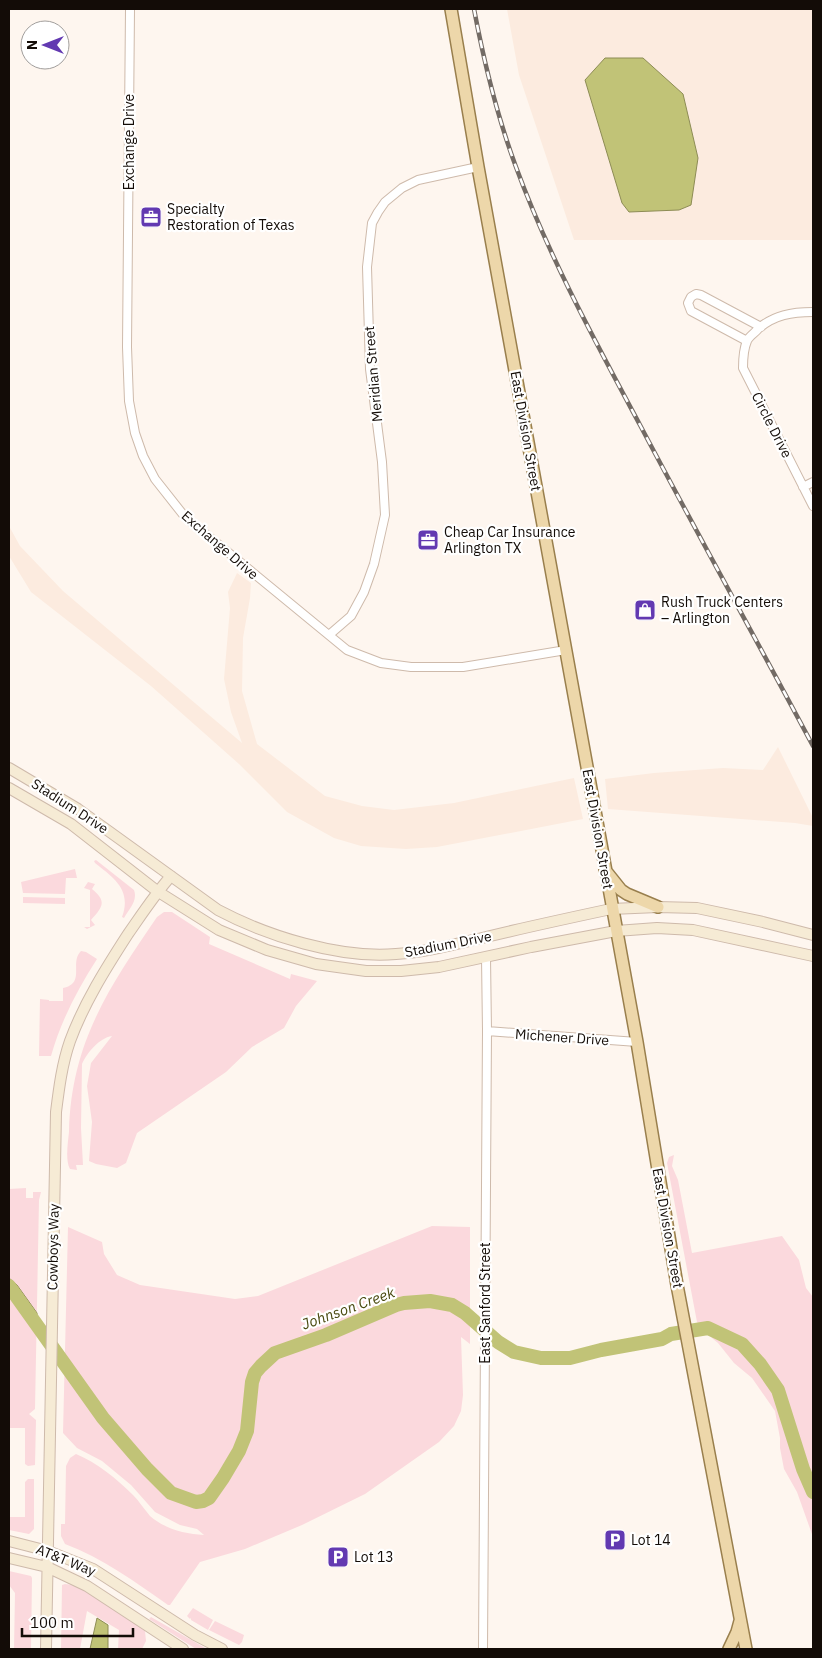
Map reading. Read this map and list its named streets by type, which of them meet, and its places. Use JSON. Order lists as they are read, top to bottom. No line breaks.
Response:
{"streets":{"main road":["East Division Street","Stadium Drive","Cowboys Way","AT&T Way"],"street":["Exchange Drive","Meridian Street","Circle Drive","Michener Drive","East Sanford Street"]},"crossings":[["Exchange Drive","Meridian Street"],["Exchange Drive","East Division Street"],["Meridian Street","East Division Street"],["East Division Street","Stadium Drive"],["East Division Street","Michener Drive"],["Stadium Drive","Cowboys Way"],["Stadium Drive","East Sanford Street"],["Michener Drive","East Sanford Street"],["Cowboys Way","AT&T Way"]],"water":["Johnson Creek"],"places":{"office":["Specialty Restoration of Texas","Cheap Car Insurance Arlington TX"],"shop":["Rush Truck Centers – Arlington"],"parking":["Lot 14","Lot 13"]},"scale_bar":"100 m","north":"left"}
